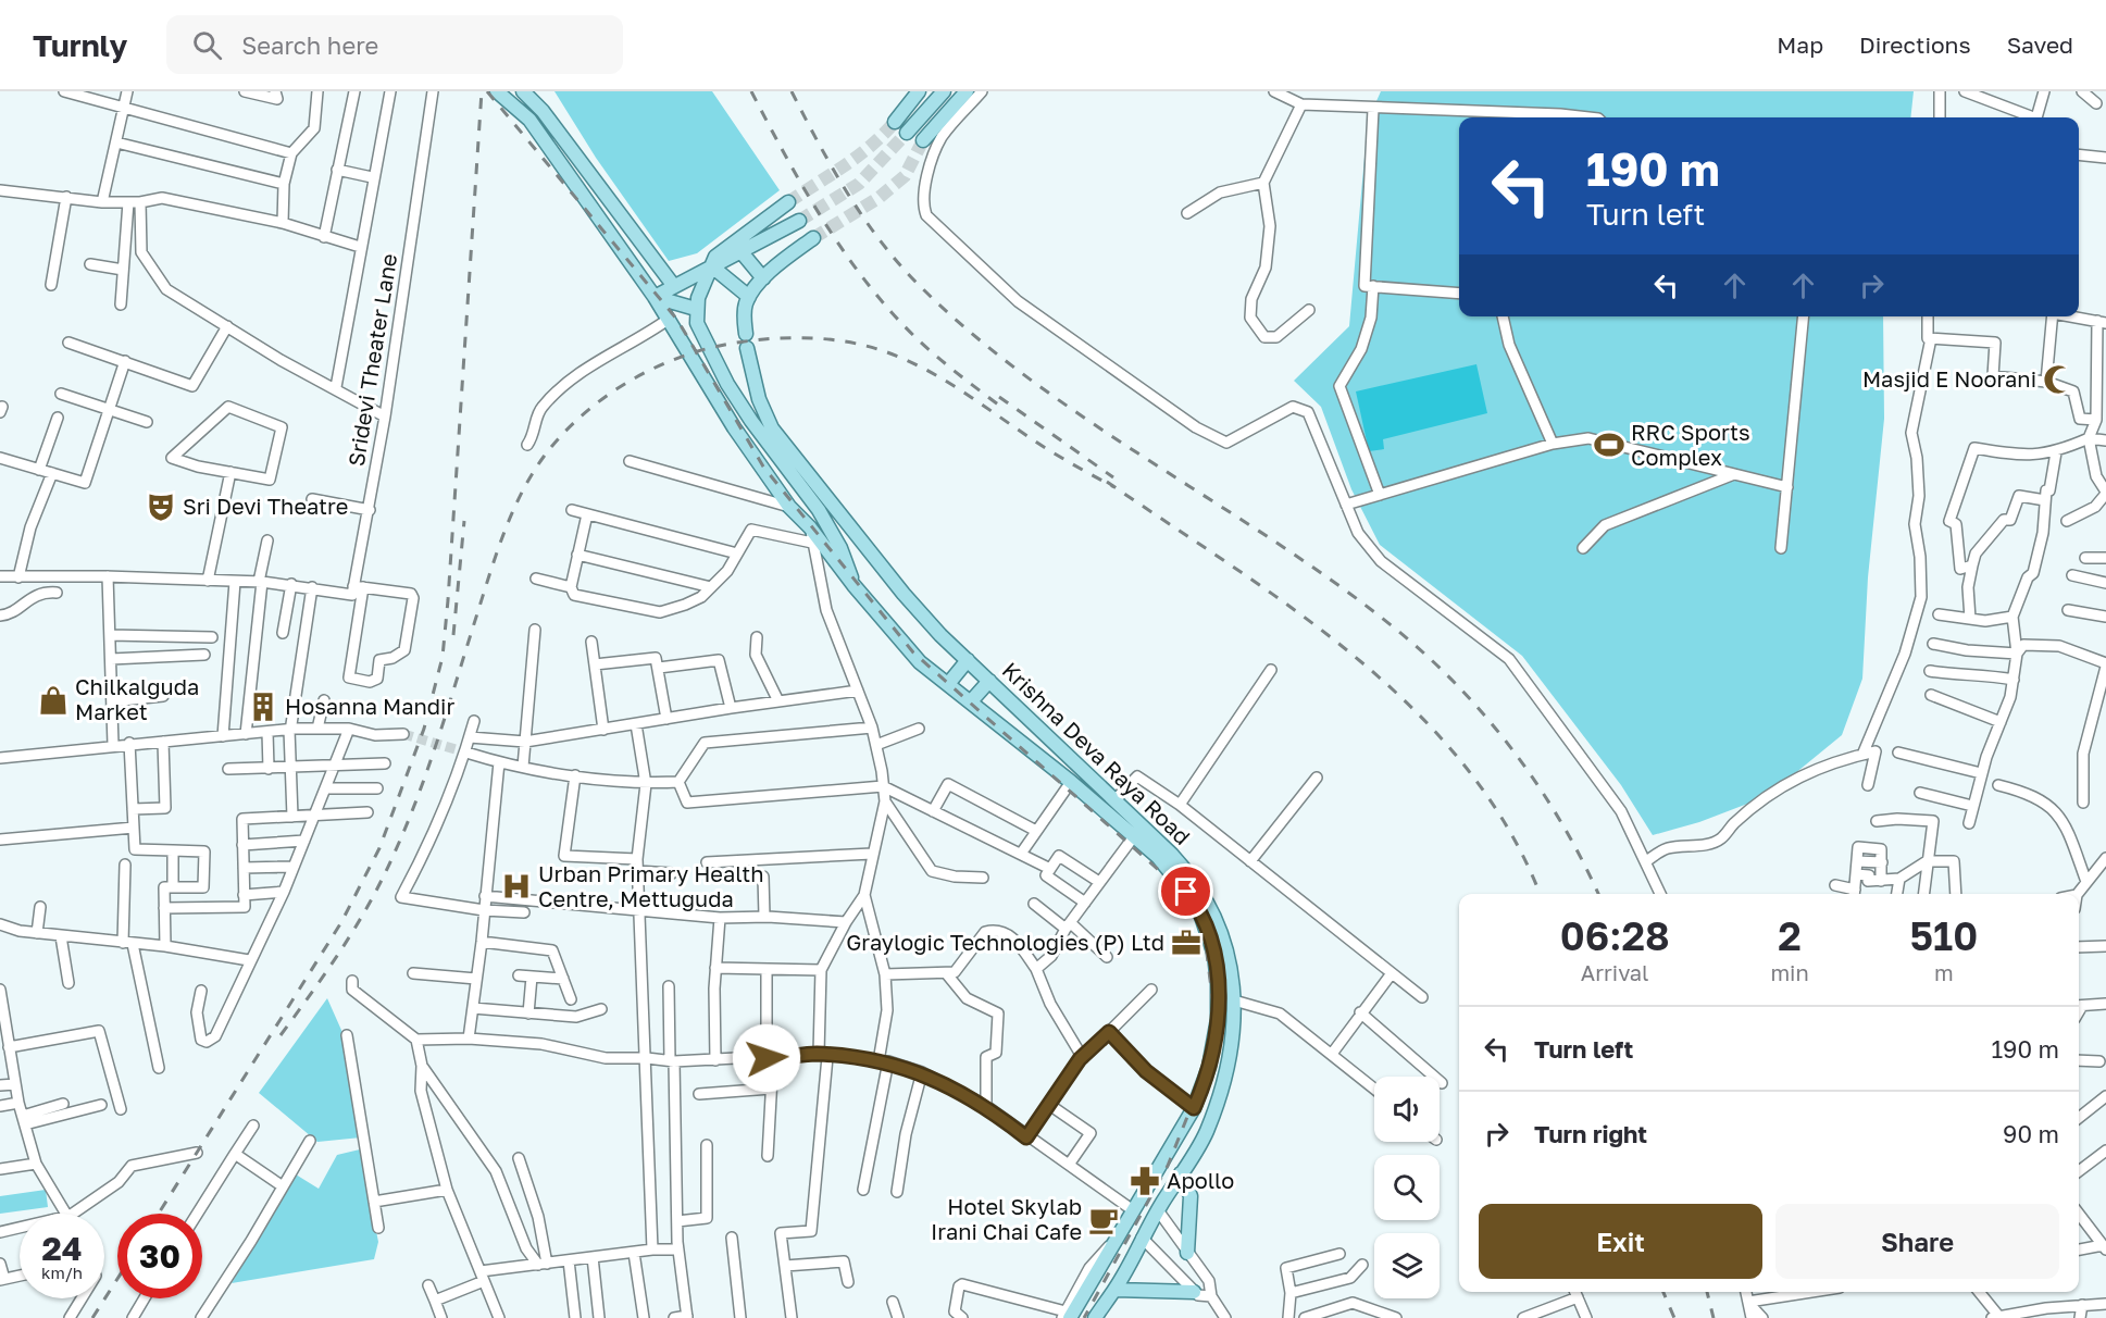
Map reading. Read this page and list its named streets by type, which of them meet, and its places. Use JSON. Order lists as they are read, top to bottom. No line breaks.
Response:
{"streets":{"main road":["Krishna Deva Raya Road"],"street":["Sridevi Theater Lane"]},"places":{"mosque":["Masjid E Noorani"],"sports":["RRC Sports Complex"],"theatre":["Sri Devi Theatre"],"shop":["Chilkalguda Market"],"building":["Hosanna Mandir"],"hospital":["Urban Primary Health Centre, Mettuguda"],"office":["Graylogic Technologies (P) Ltd"],"pharmacy":["Apollo"],"cafe":["Hotel Skylab Irani Chai Cafe"]},"page":{"header":"Turnly","search":"Search here","nav":["Map","Directions","Saved"],"turn":["190 m","Turn left"],"eta":["06:28","Arrival","2","min","510","m"],"list":[{"name":"Turn left","value":"190 m"},{"name":"Turn right","value":"90 m"}],"buttons":["Exit","Share"],"speed":"24 km/h","limit":"30"}}
